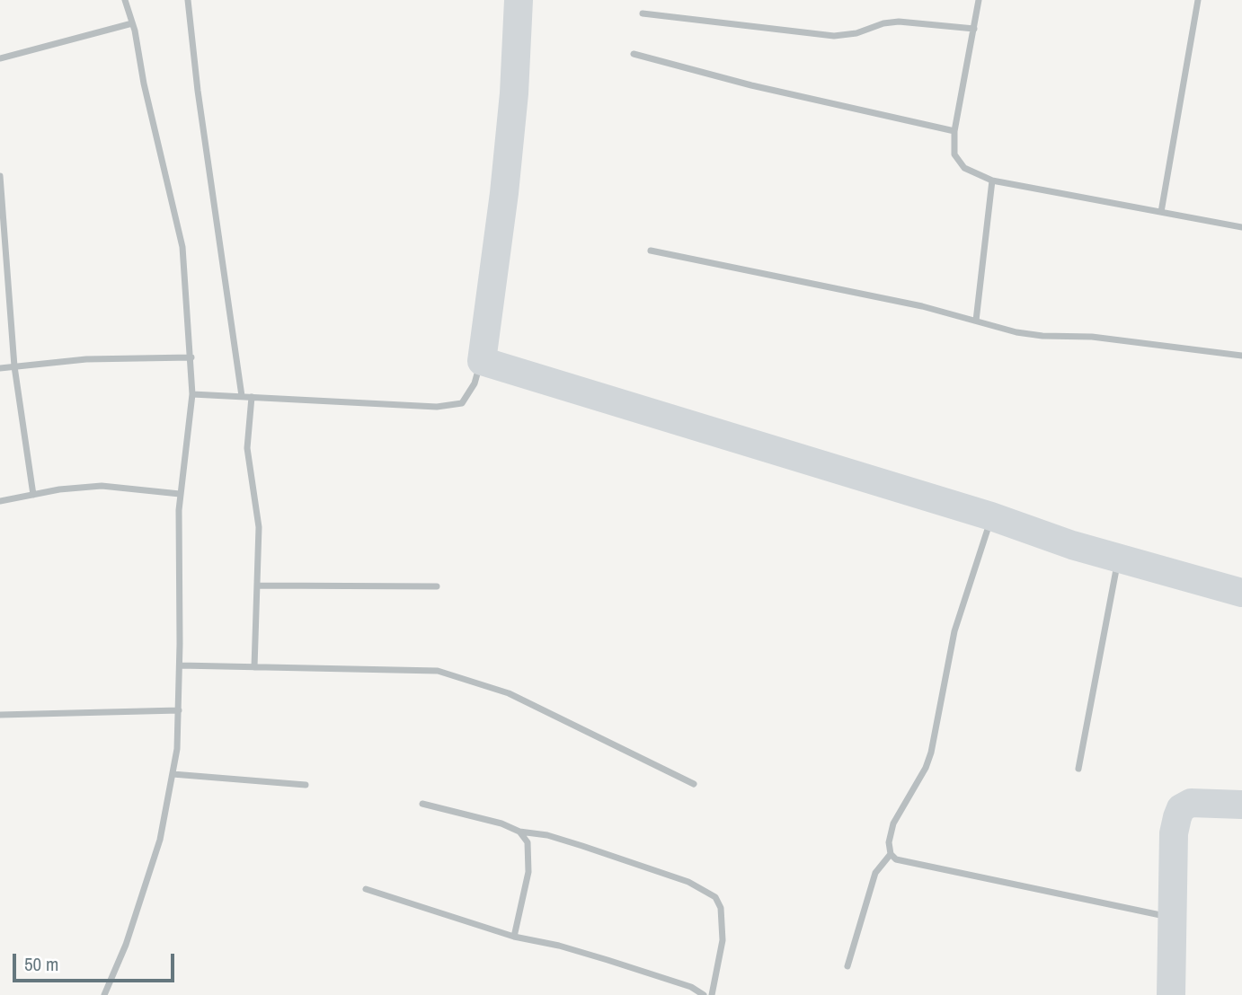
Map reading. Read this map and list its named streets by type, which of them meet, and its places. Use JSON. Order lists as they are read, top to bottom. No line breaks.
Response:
{"scale_bar":"50 m"}
